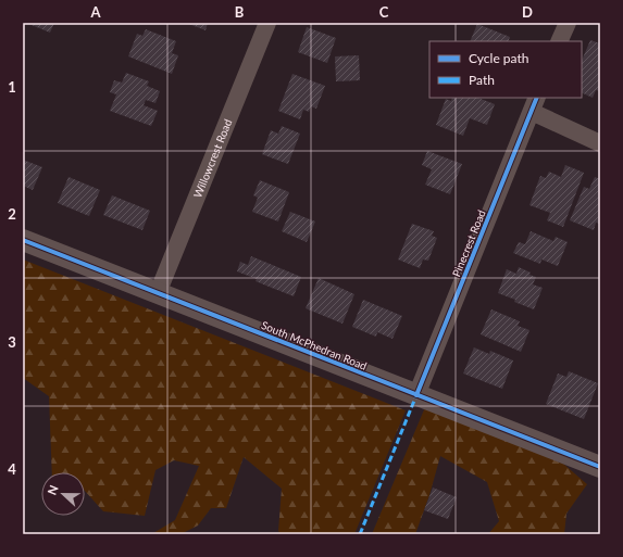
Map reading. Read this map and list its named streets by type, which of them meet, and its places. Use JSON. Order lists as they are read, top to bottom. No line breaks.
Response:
{"streets":{"street":["Willowcrest Road","Pinecrest Road","South McPhedran Road"]},"crossings":[["Willowcrest Road","South McPhedran Road"],["Pinecrest Road","South McPhedran Road"]],"legend":["Cycle path","Path"],"north":"left","grid":{"columns":["A","B","C","D"],"rows":["1","2","3","4"]}}
